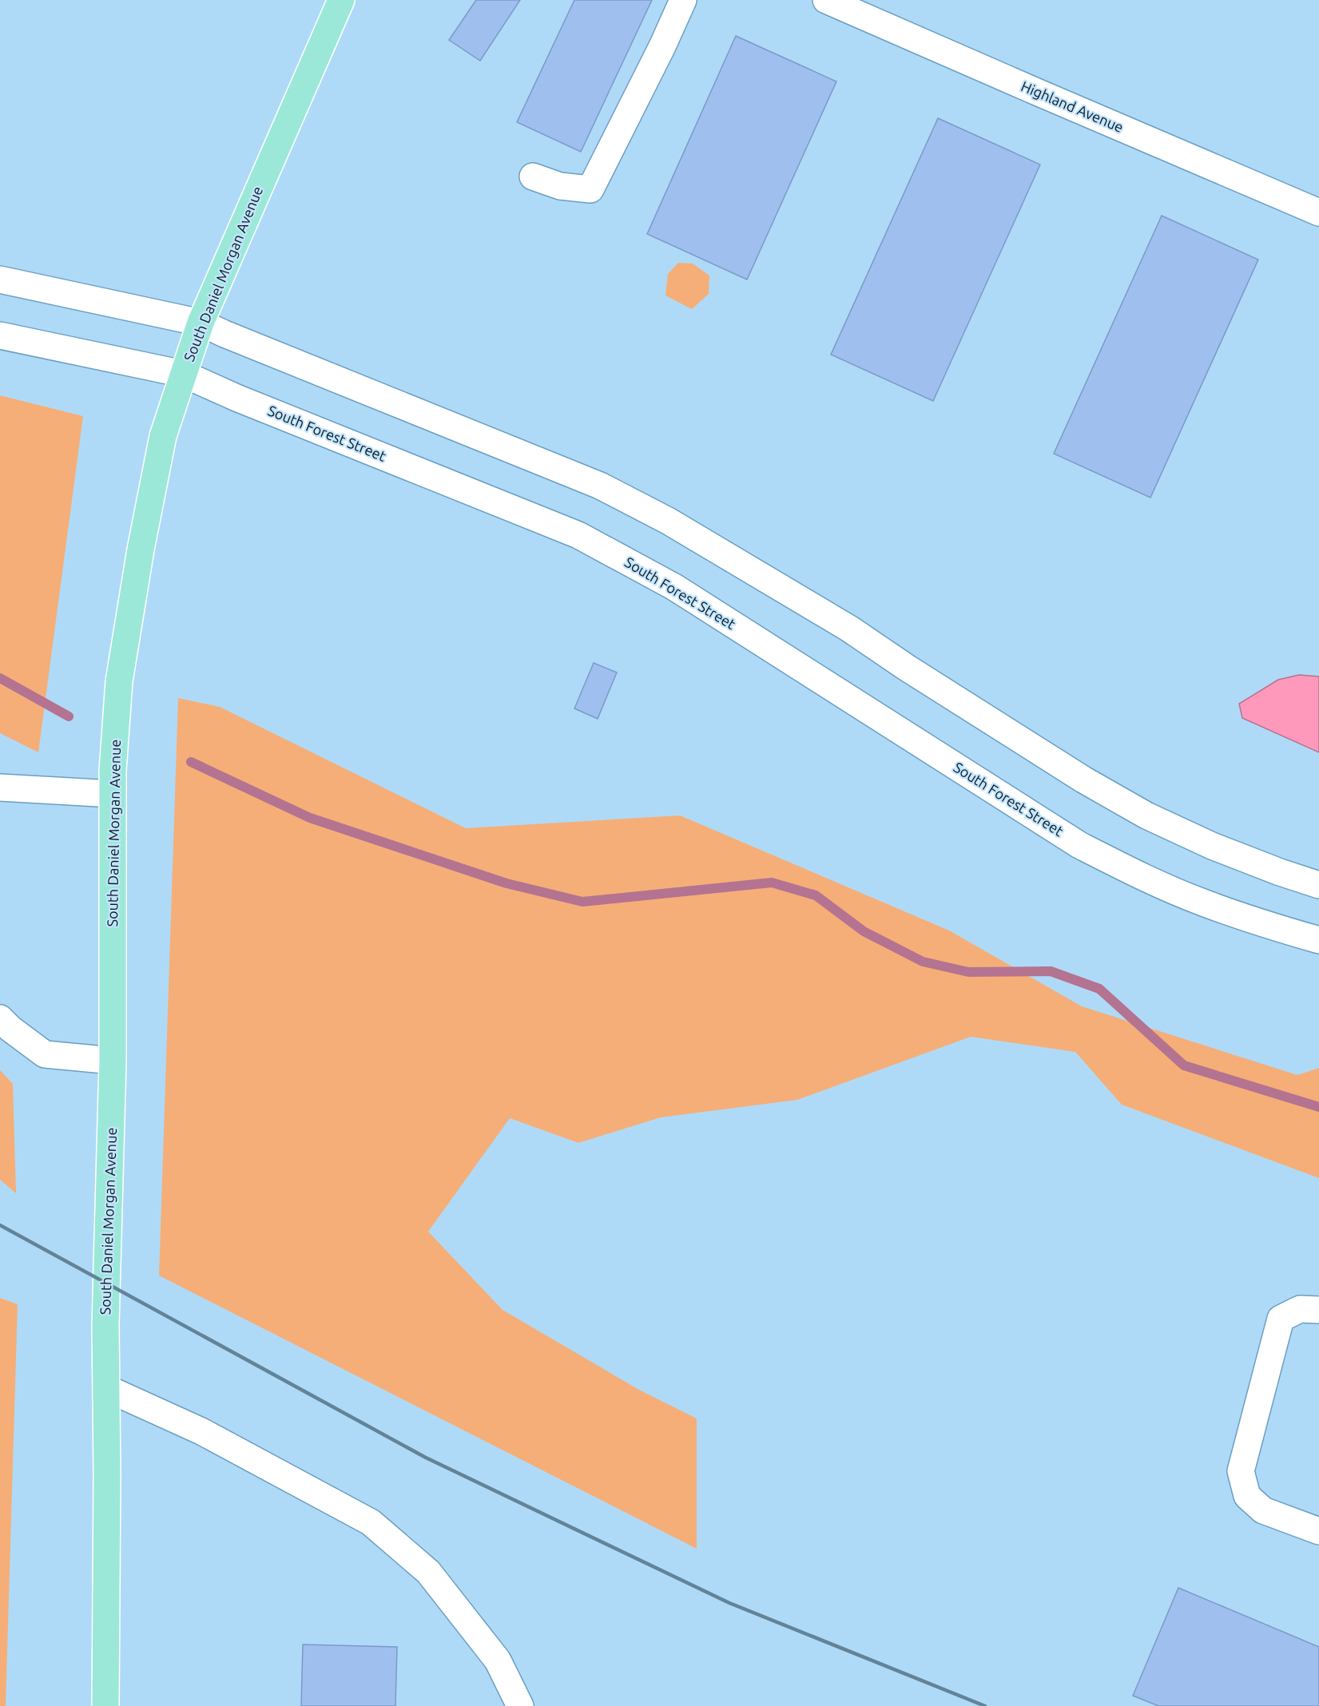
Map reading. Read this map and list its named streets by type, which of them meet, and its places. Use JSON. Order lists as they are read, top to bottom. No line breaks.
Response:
{"streets":{"main road":["South Daniel Morgan Avenue"],"street":["Highland Avenue","South Forest Street"]},"crossings":[["South Daniel Morgan Avenue","South Forest Street"]]}
